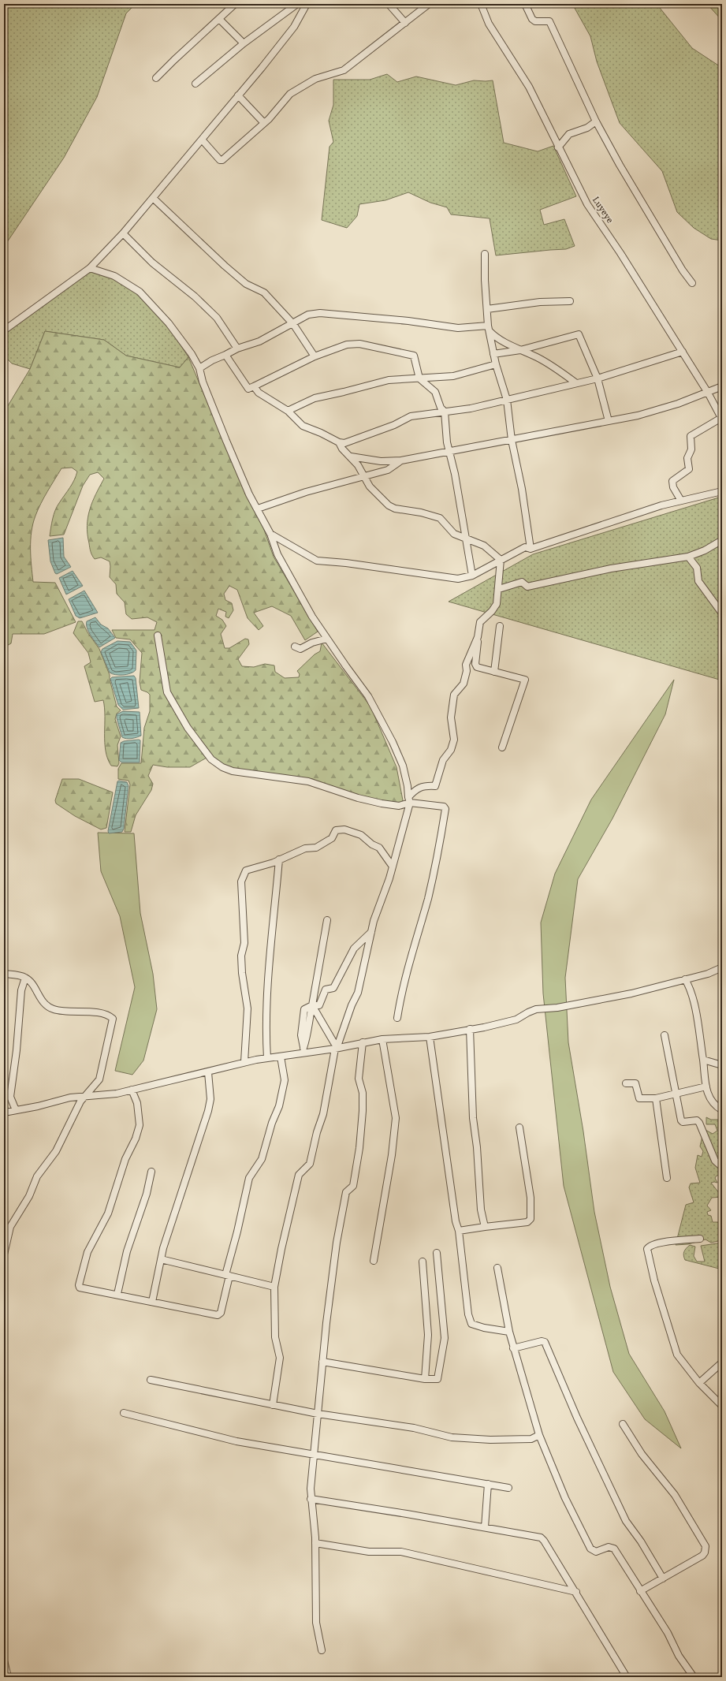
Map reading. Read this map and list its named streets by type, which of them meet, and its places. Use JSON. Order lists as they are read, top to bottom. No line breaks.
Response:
{"streets":{"street":["Luyeye"]}}
